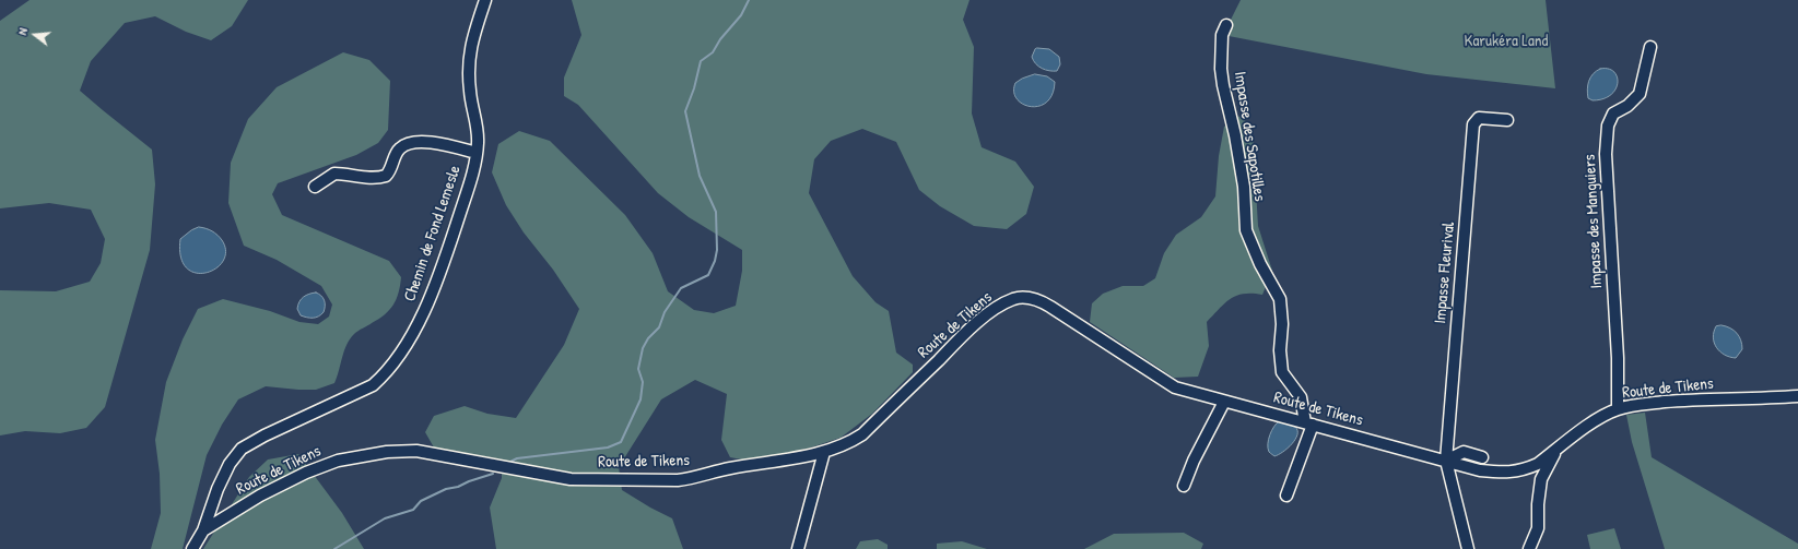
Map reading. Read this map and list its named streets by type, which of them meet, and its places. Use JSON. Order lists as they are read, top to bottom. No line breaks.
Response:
{"streets":{"street":["Impasse des Sapotilles","Impasse des Manguiers","Chemin de Fond Lemesle","Impasse Fleurival","Route de Tikens"]},"crossings":[["Impasse des Sapotilles","Route de Tikens"],["Impasse des Manguiers","Route de Tikens"],["Chemin de Fond Lemesle","Route de Tikens"],["Impasse Fleurival","Route de Tikens"]],"parks":["Karukéra Land"],"north":"left"}
